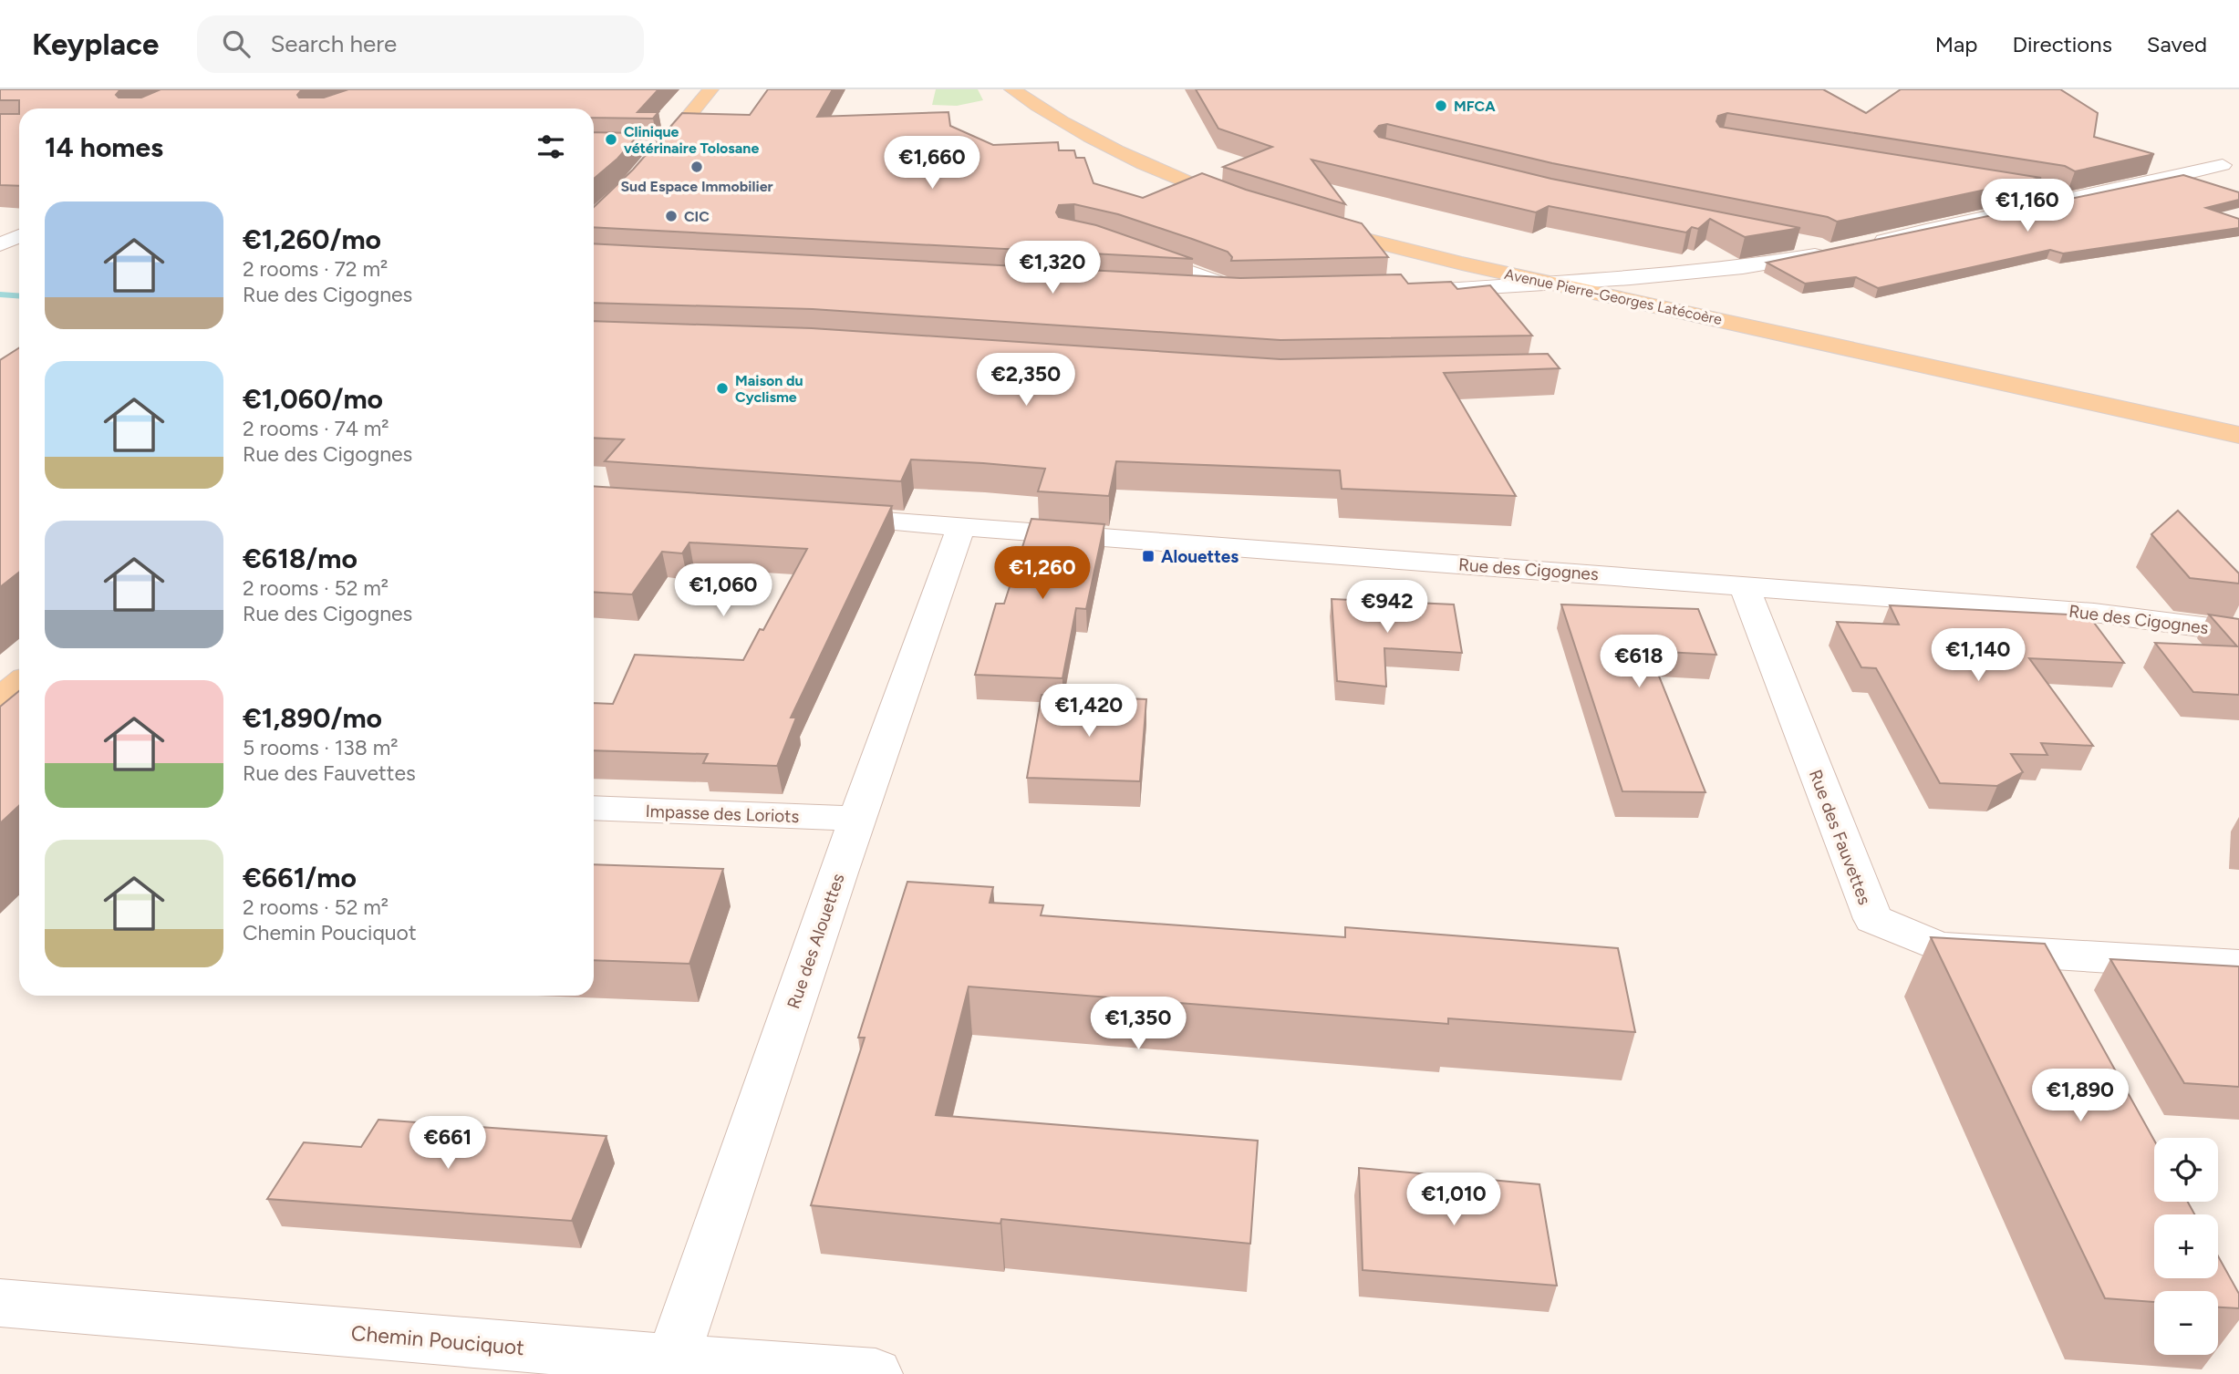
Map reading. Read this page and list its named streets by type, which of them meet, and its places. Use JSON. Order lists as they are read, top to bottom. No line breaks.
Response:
{"streets":{"main road":["Avenue Pierre-Georges Latécoère"],"street":["Rue des Cigognes","Impasse des Loriots","Rue des Fauvettes","Rue des Alouettes","Chemin Pouciquot"]},"crossings":[["Rue des Cigognes","Rue des Fauvettes"],["Rue des Cigognes","Rue des Alouettes"],["Impasse des Loriots","Rue des Alouettes"],["Rue des Alouettes","Chemin Pouciquot"]],"places":{"other":["MFCA","Clinique vétérinaire Tolosane","Sud Espace Immobilier","CIC","Maison du Cyclisme"],"transit":["Alouettes"]},"page":{"header":"Keyplace","search":"Search here","nav":["Map","Directions","Saved"],"heading":"14 homes","price":["€1,660","€1,160","€1,320","€2,350","€1,260","€1,060","€942","€1,140","€618","€1,420","€1,350","€1,890","€661","€1,010"],"list":[{"name":"€1,260/mo","note":"2 rooms · 72 m² · Rue des Cigognes"},{"name":"€1,060/mo","note":"2 rooms · 74 m² · Rue des Cigognes"},{"name":"€618/mo","note":"2 rooms · 52 m² · Rue des Cigognes"},{"name":"€1,890/mo","note":"5 rooms · 138 m² · Rue des Fauvettes"},{"name":"€661/mo","note":"2 rooms · 52 m² · Chemin Pouciquot"}],"map_buttons":["+","−"]}}
